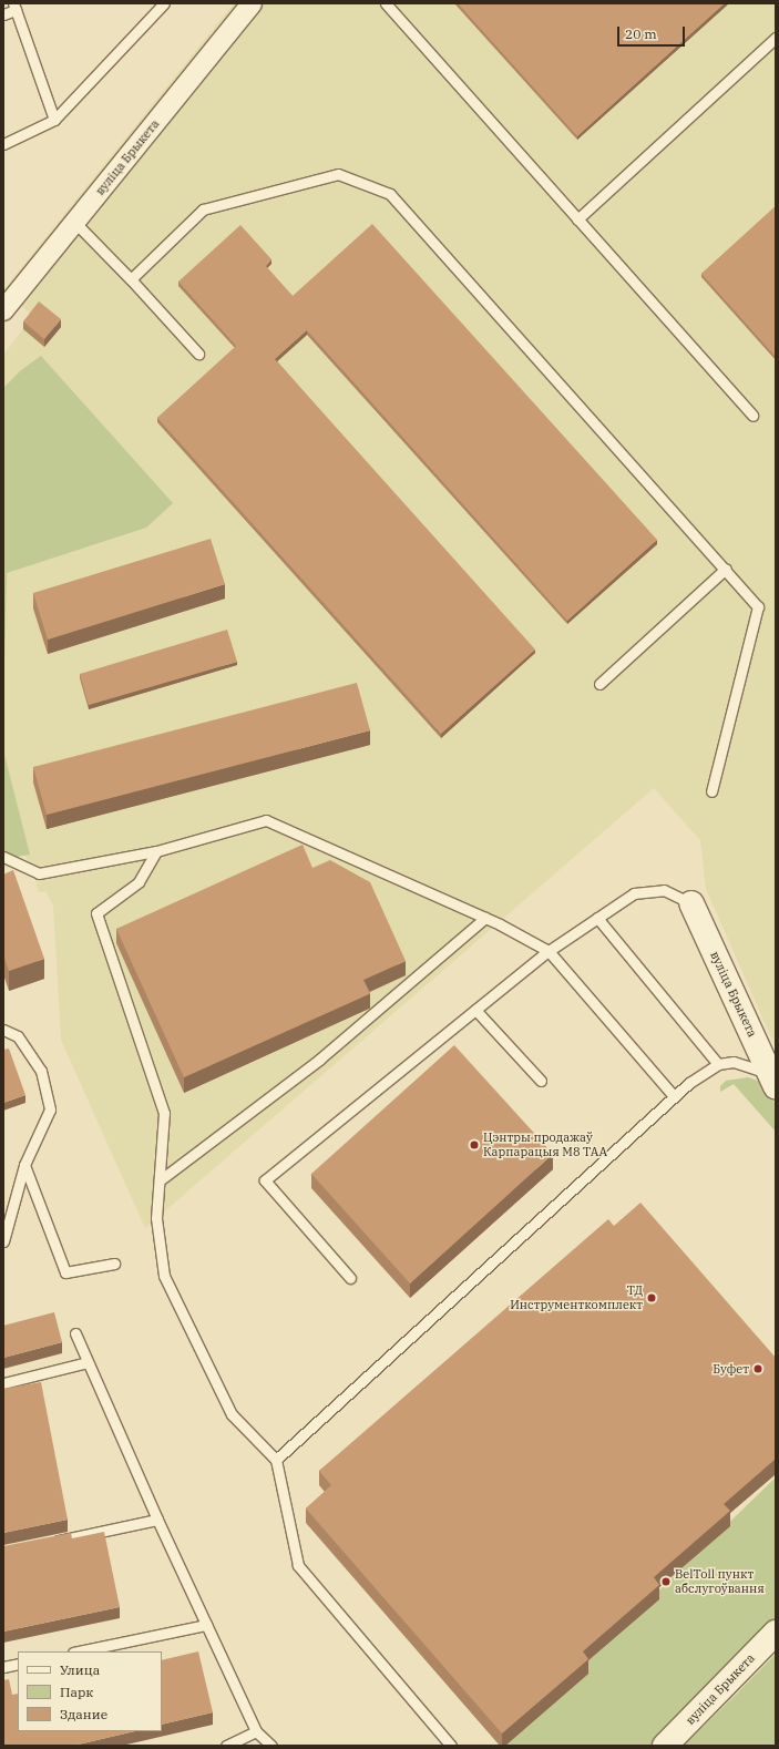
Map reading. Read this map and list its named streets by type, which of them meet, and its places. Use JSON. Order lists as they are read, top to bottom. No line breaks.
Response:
{"streets":{"street":["вуліца Брыкета"]},"places":["Цэнтры продажаў Карпарацыя М8 ТАА","ТД Инструменткомплект","Буфет","BelToll пункт абслугоўвання"],"legend":["Улица","Парк","Здание"],"scale_bar":"20 m"}
